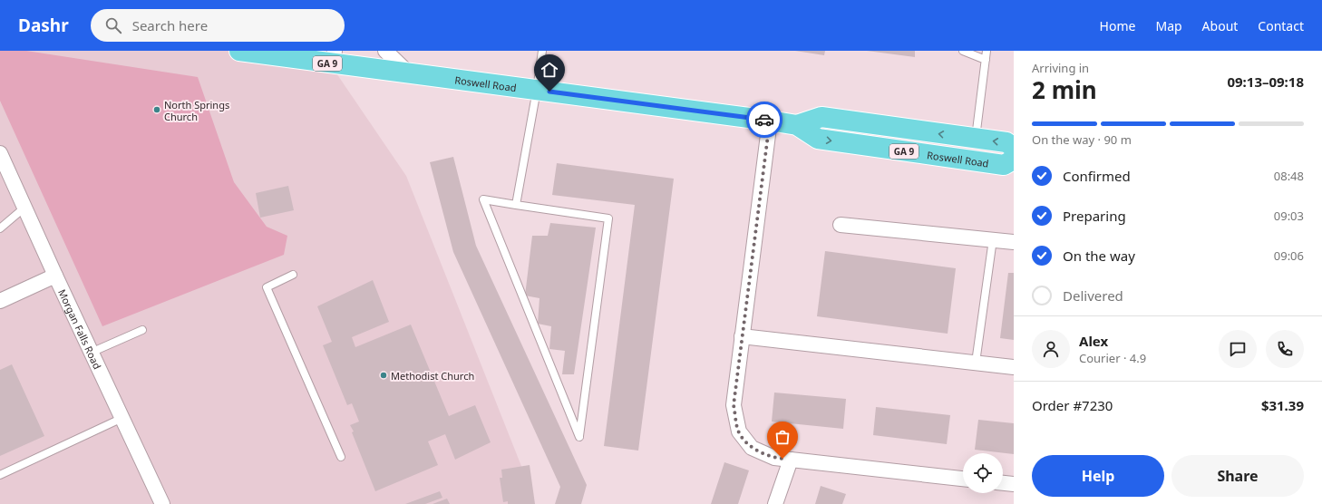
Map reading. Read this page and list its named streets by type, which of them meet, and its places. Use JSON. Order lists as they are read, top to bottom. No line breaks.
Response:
{"streets":{"main road":["GA 9","Roswell Road"],"street":["Morgan Falls Road"]},"places":["North Springs Church","Methodist Church"],"page":{"header":"Dashr","search":"Search here","nav":["Home","Map","About","Contact"],"heading":["2 min","Arriving in","09:13–09:18"],"panel":["Alex","Courier · 4.9","Order #7230","$31.39"],"bar":"On the way · 90 m","list":[["Confirmed","08:48"],["Preparing","09:03"],["On the way","09:06"],"Delivered"],"buttons":["Help","Share"]}}
